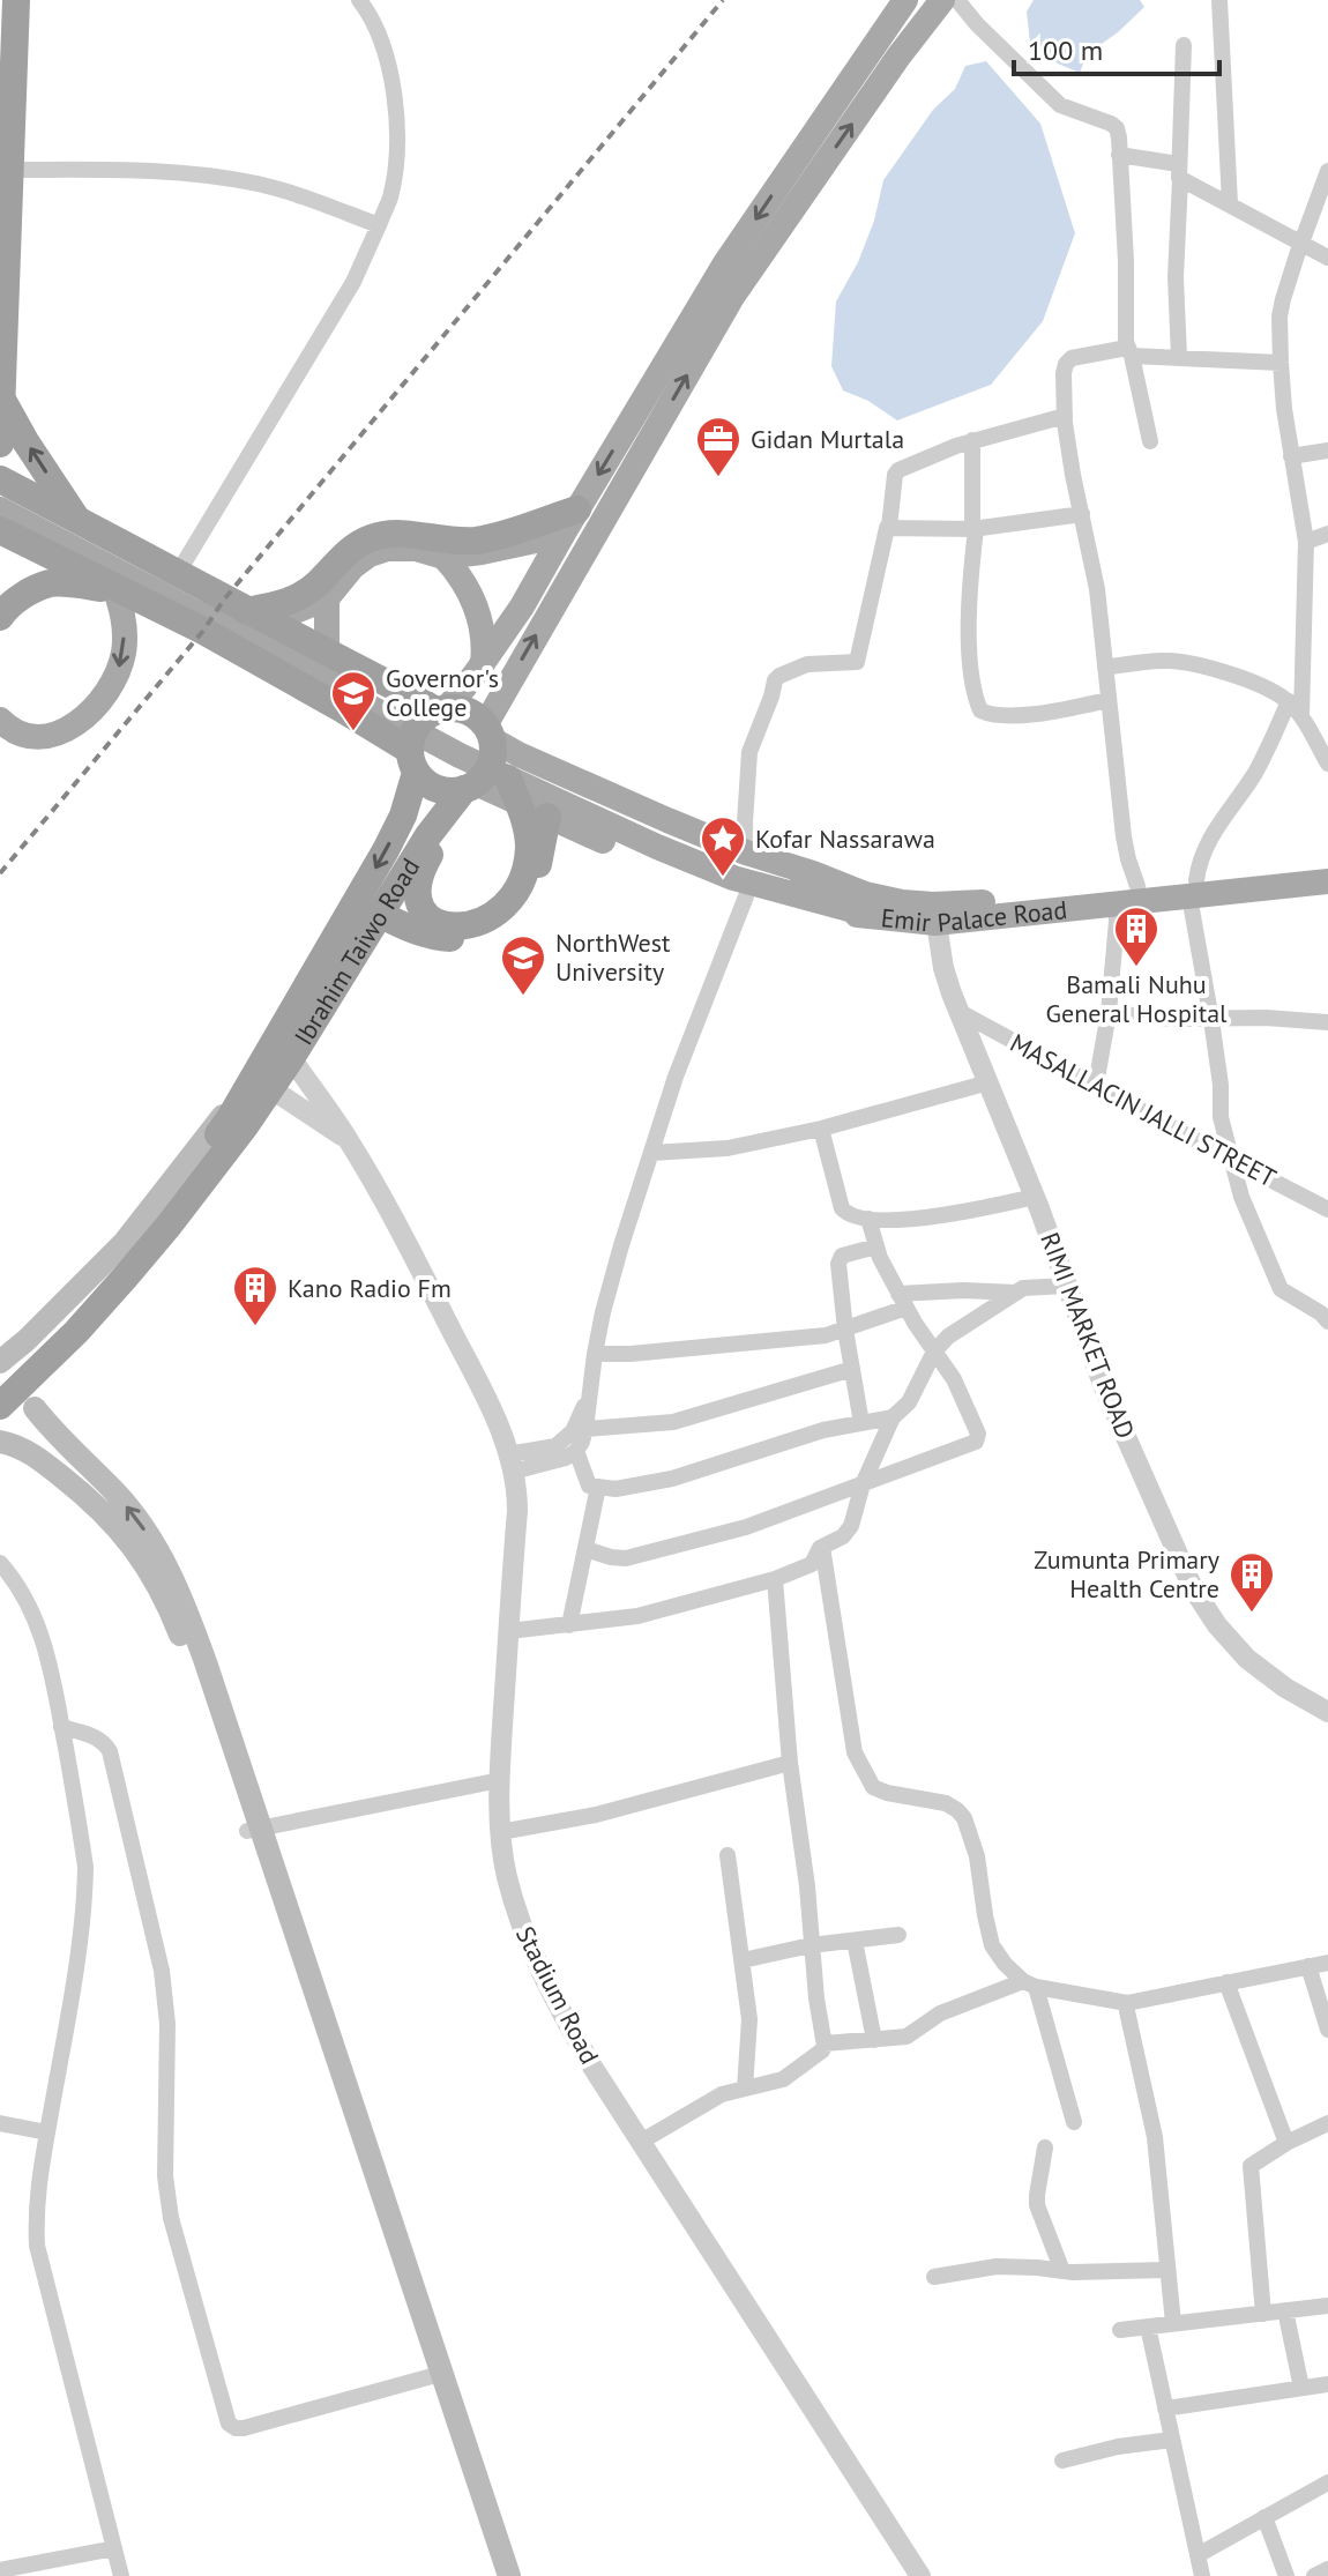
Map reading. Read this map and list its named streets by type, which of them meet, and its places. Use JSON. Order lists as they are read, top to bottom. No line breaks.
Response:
{"streets":{"highway":["Ibrahim Taiwo Road"],"main road":["Emir Palace Road"],"street":["MASALLACIN JALLI STREET","RIMI MARKET ROAD","Stadium Road"]},"crossings":[["Emir Palace Road","Ibrahim Taiwo Road"],["Emir Palace Road","RIMI MARKET ROAD"],["Ibrahim Taiwo Road","Stadium Road"],["MASALLACIN JALLI STREET","RIMI MARKET ROAD"]],"places":{"office":["Gidan Murtala"],"school or university":["Governor's College","NorthWest University"],"place":["Kofar Nassarawa"],"building":["Bamali Nuhu General Hospital","Kano Radio Fm","Zumunta Primary Health Centre"]},"scale_bar":"100 m"}
